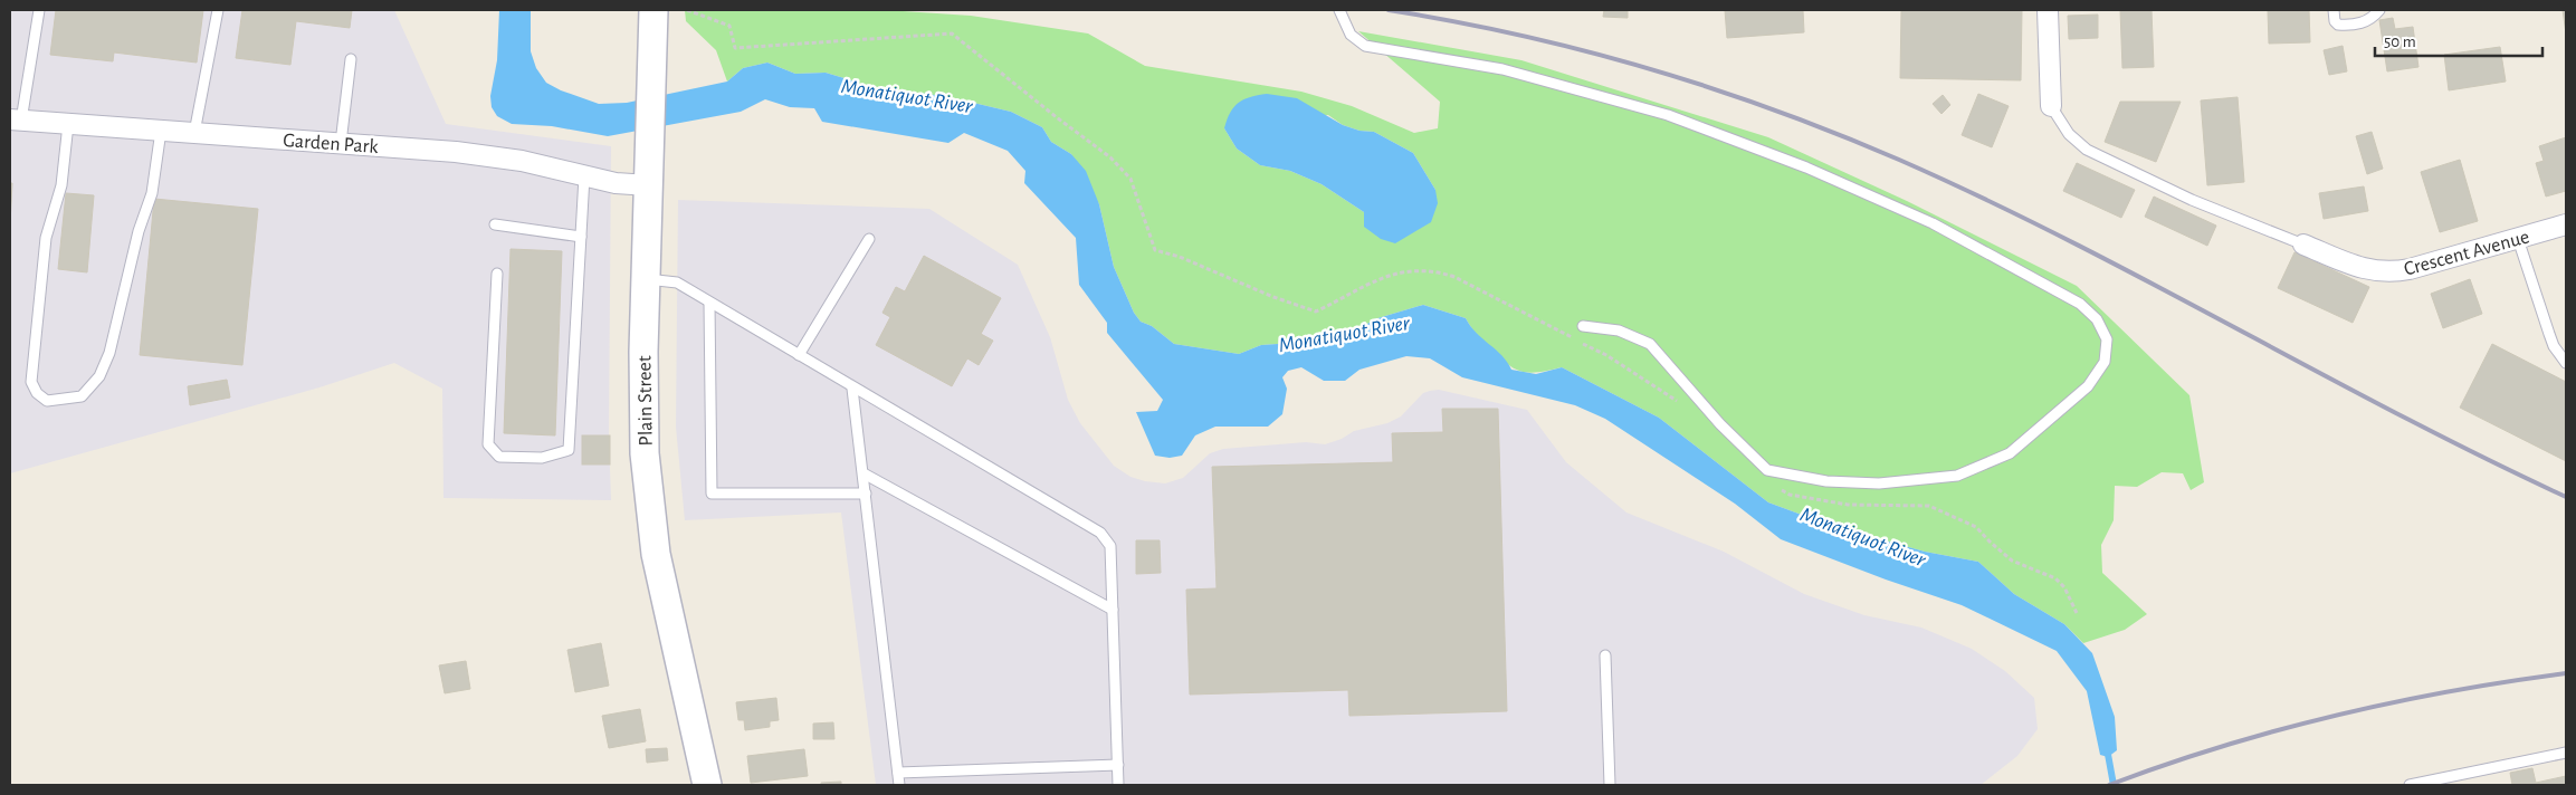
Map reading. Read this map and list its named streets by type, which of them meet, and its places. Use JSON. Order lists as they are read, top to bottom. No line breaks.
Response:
{"streets":{"main road":["Plain Street"],"street":["Garden Park","Crescent Avenue"]},"crossings":[["Garden Park","Plain Street"]],"water":["Monatiquot River"],"scale_bar":"50 m"}
